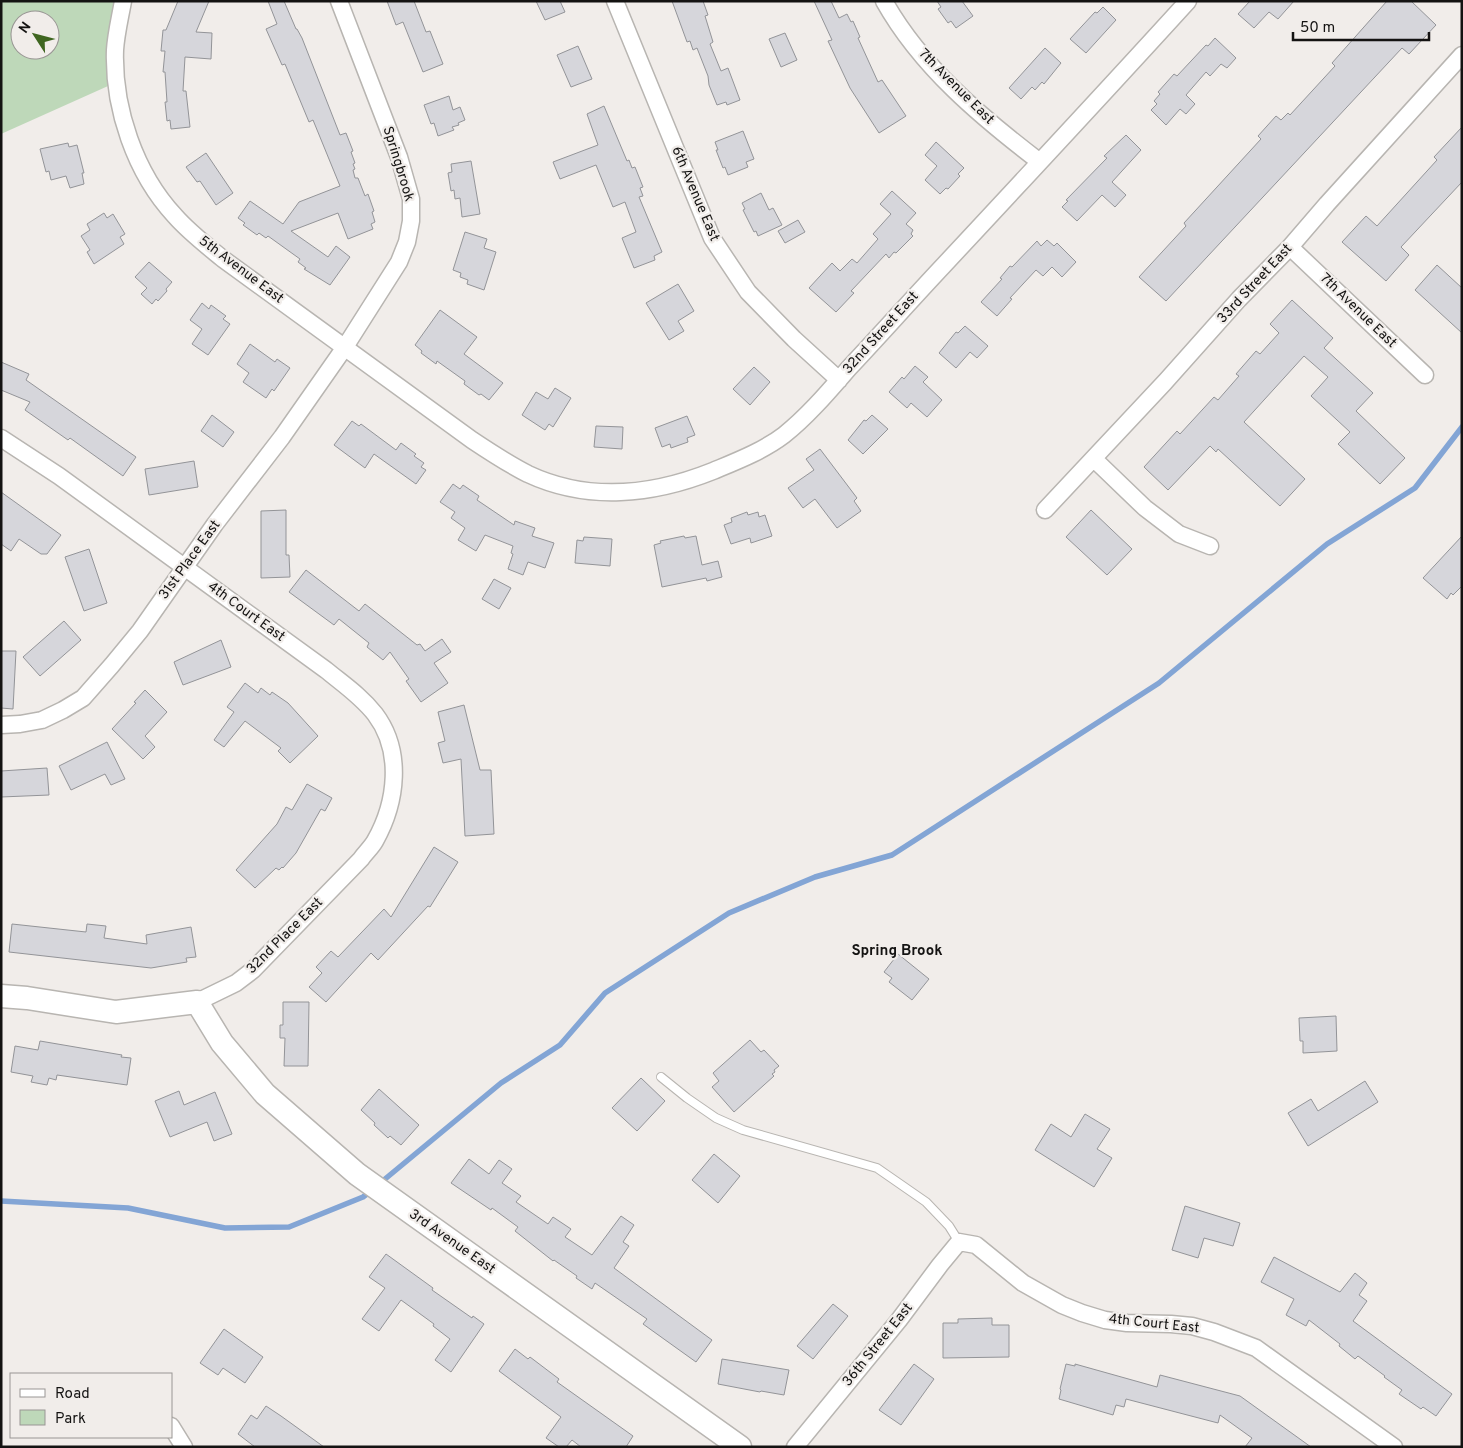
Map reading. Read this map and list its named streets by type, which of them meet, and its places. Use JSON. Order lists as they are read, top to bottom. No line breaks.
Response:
{"streets":{"street":["7th Avenue East","Springbrook","6th Avenue East","5th Avenue East","33rd Street East","32nd Street East","31st Place East","4th Court East","32nd Place East","3rd Avenue East","36th Street East"]},"crossings":[["7th Avenue East","33rd Street East"],["7th Avenue East","32nd Street East"],["Springbrook","5th Avenue East"],["Springbrook","31st Place East"],["6th Avenue East","32nd Street East"],["5th Avenue East","32nd Street East"],["5th Avenue East","31st Place East"],["31st Place East","4th Court East"],["4th Court East","32nd Place East"],["4th Court East","36th Street East"],["32nd Place East","3rd Avenue East"]],"districts":["Spring Brook"],"legend":["Road","Park"],"scale_bar":"50 m","north":"top left"}
